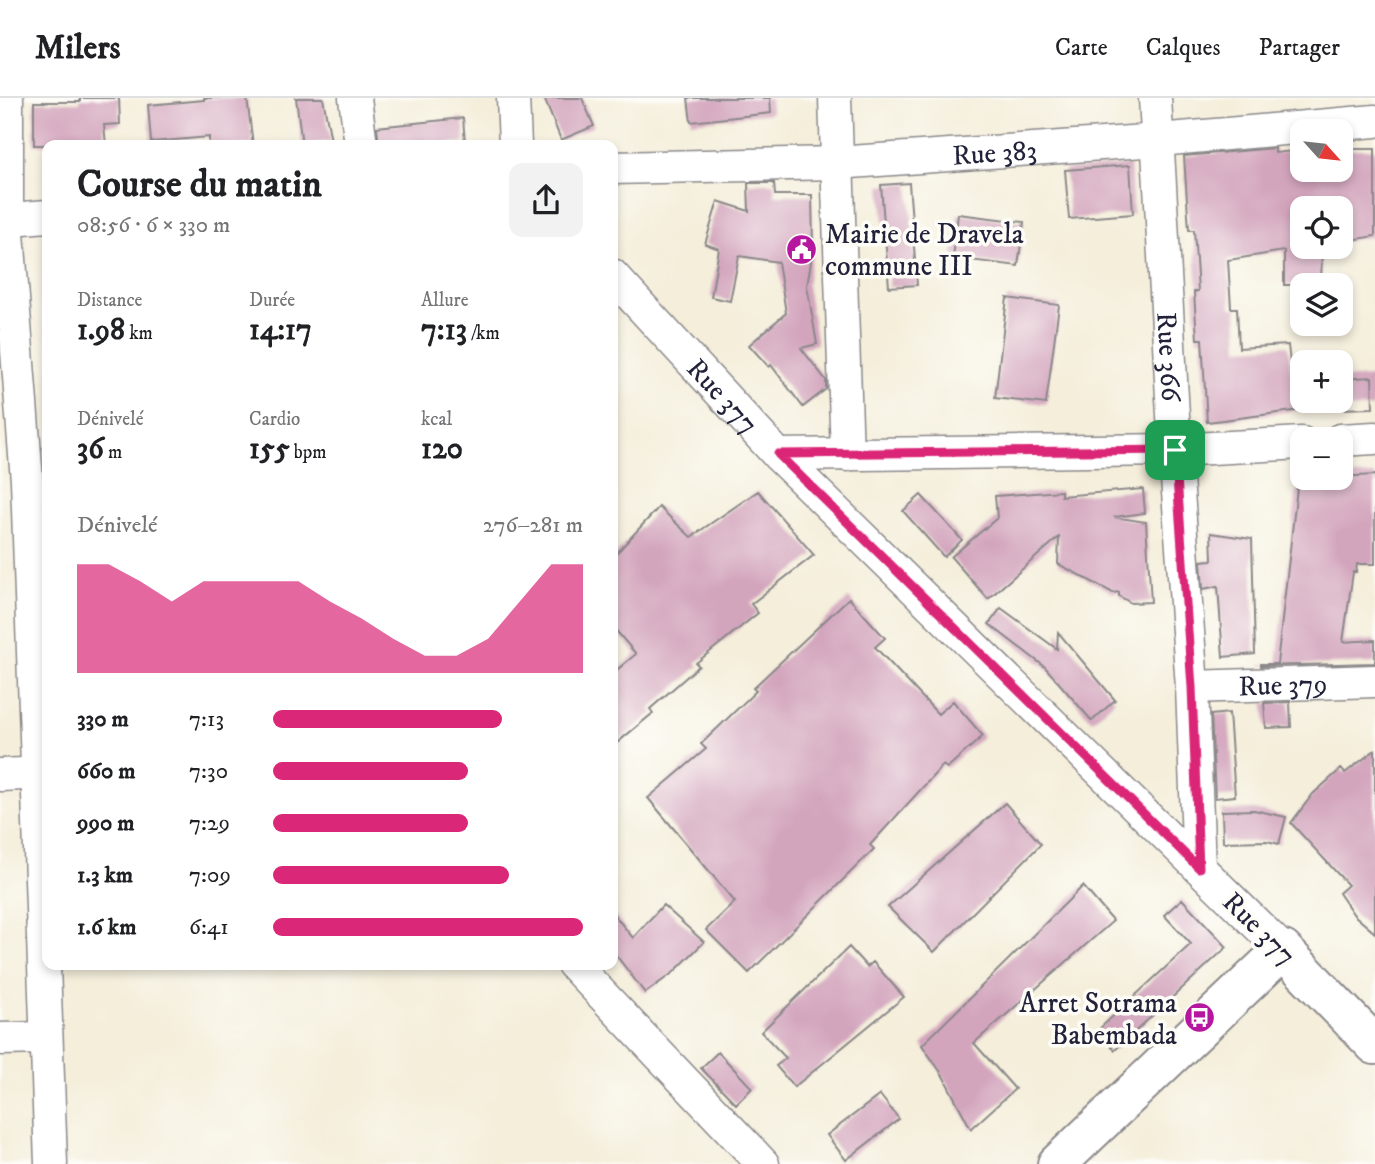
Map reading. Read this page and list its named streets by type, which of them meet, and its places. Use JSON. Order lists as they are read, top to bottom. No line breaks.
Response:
{"streets":{"main road":["Rue 377"],"street":["Rue 383","Rue 366","Rue 379"]},"crossings":[["Rue 383","Rue 366"],["Rue 366","Rue 377"],["Rue 366","Rue 379"]],"places":{"public building":["Mairie de Dravela commune III"],"bus stop":["Arret Sotrama Babembada"]},"north":"bottom right","page":{"header":"Milers","nav":["Carte","Calques","Partager"],"map_buttons":["+","−"],"heading":["Course du matin","08:56 · 6 × 330 m"],"stats":[["Distance","1.98 km"],["Durée","14:17"],["Allure","7:13 /km"],["Dénivelé","36 m"],["Cardio","155 bpm"],["kcal","120"]],"chart":["Dénivelé","276–281 m"],"list":[{"name":"330 m","note":"7:13"},{"name":"660 m","note":"7:30"},{"name":"990 m","note":"7:29"},{"name":"1.3 km","note":"7:09"},{"name":"1.6 km","note":"6:41"}]}}
